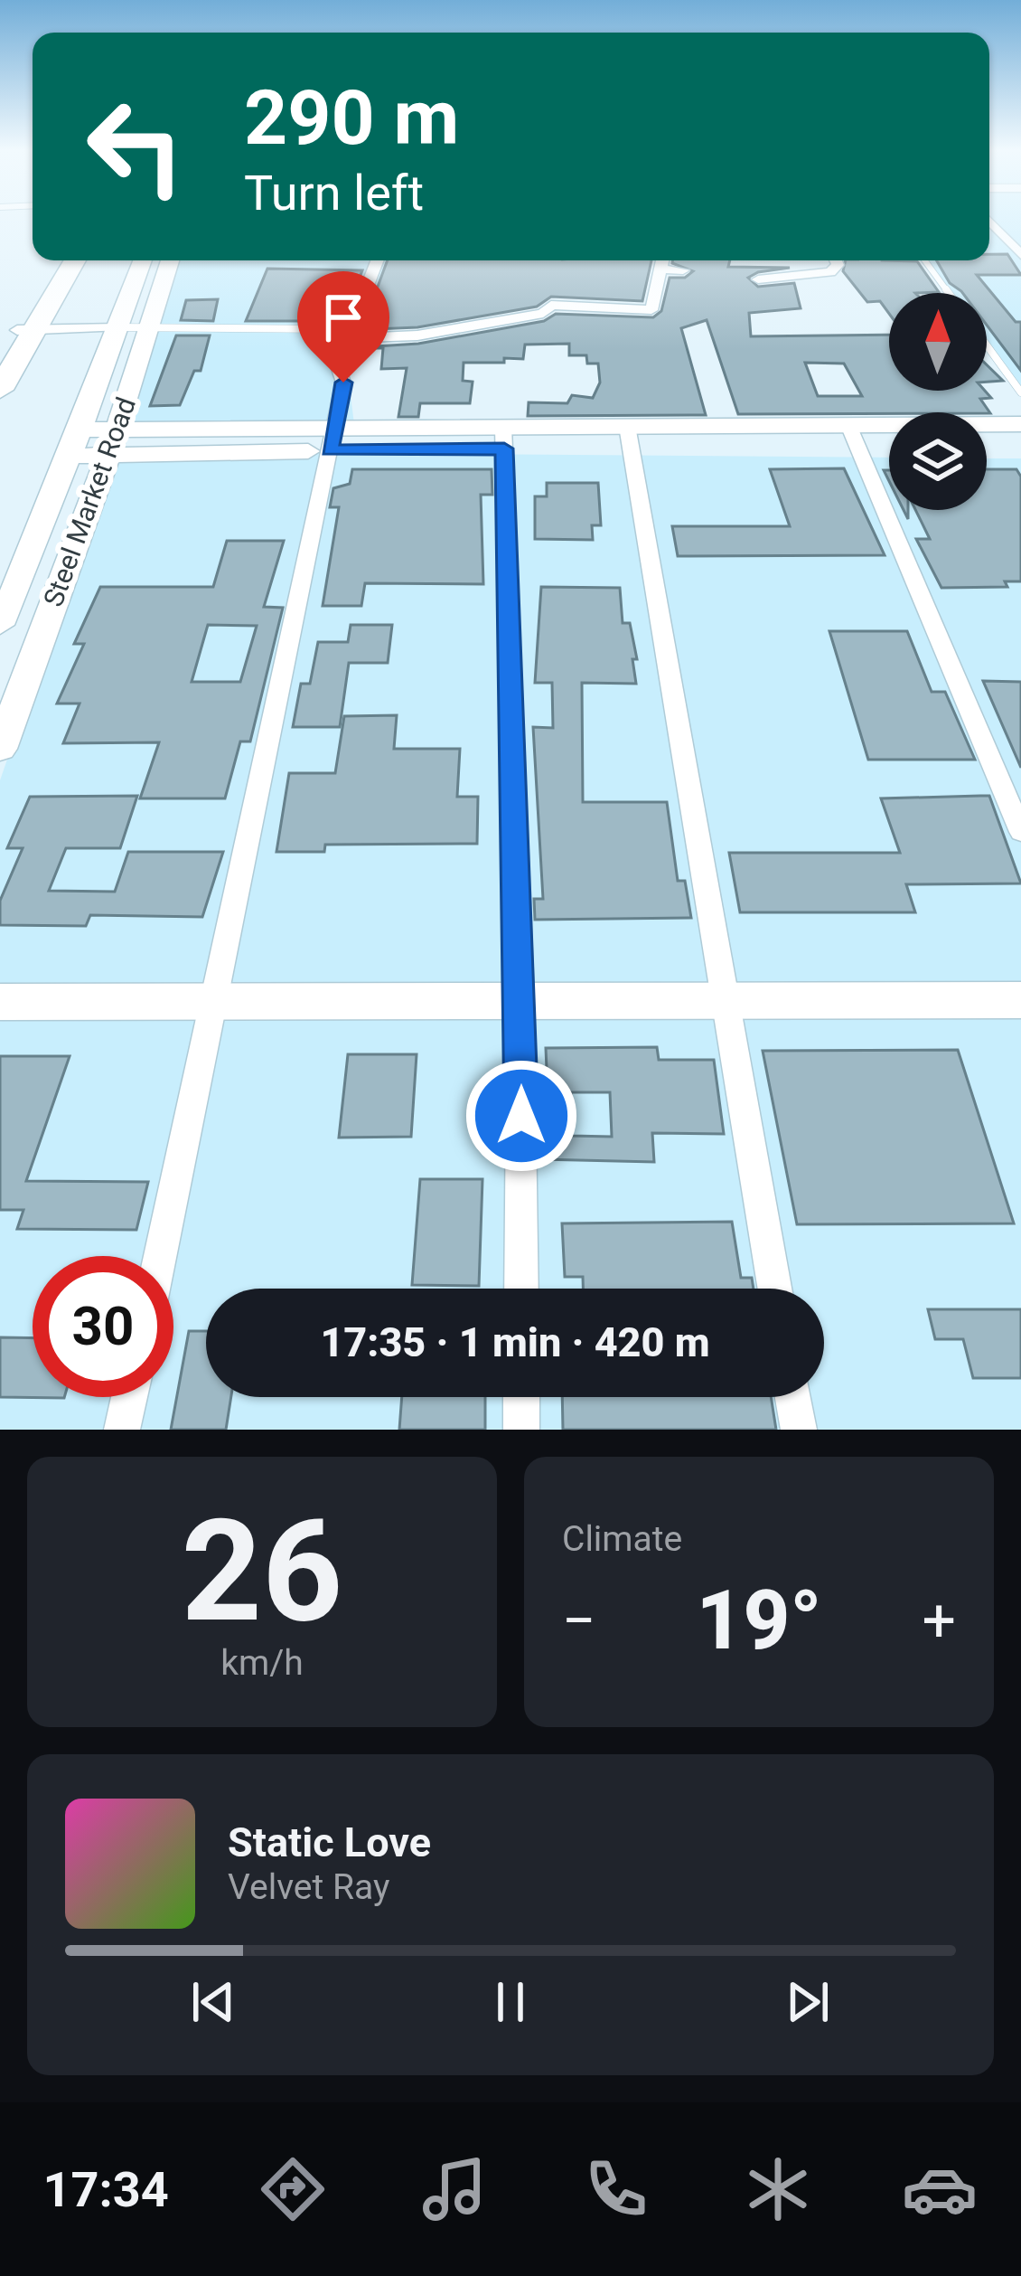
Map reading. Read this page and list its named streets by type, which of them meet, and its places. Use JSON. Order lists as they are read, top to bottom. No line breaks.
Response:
{"streets":{"street":["Steel Market Road"]},"north":"top","page":{"turn":["290 m","Turn left"],"limit":"30","trip":"17:35 · 1 min · 420 m","tile":[["26","km/h"],"Climate"],"heat":["−","19°","+"],"song":["Static Love","Velvet Ray"],"tabs":"17:34"}}
